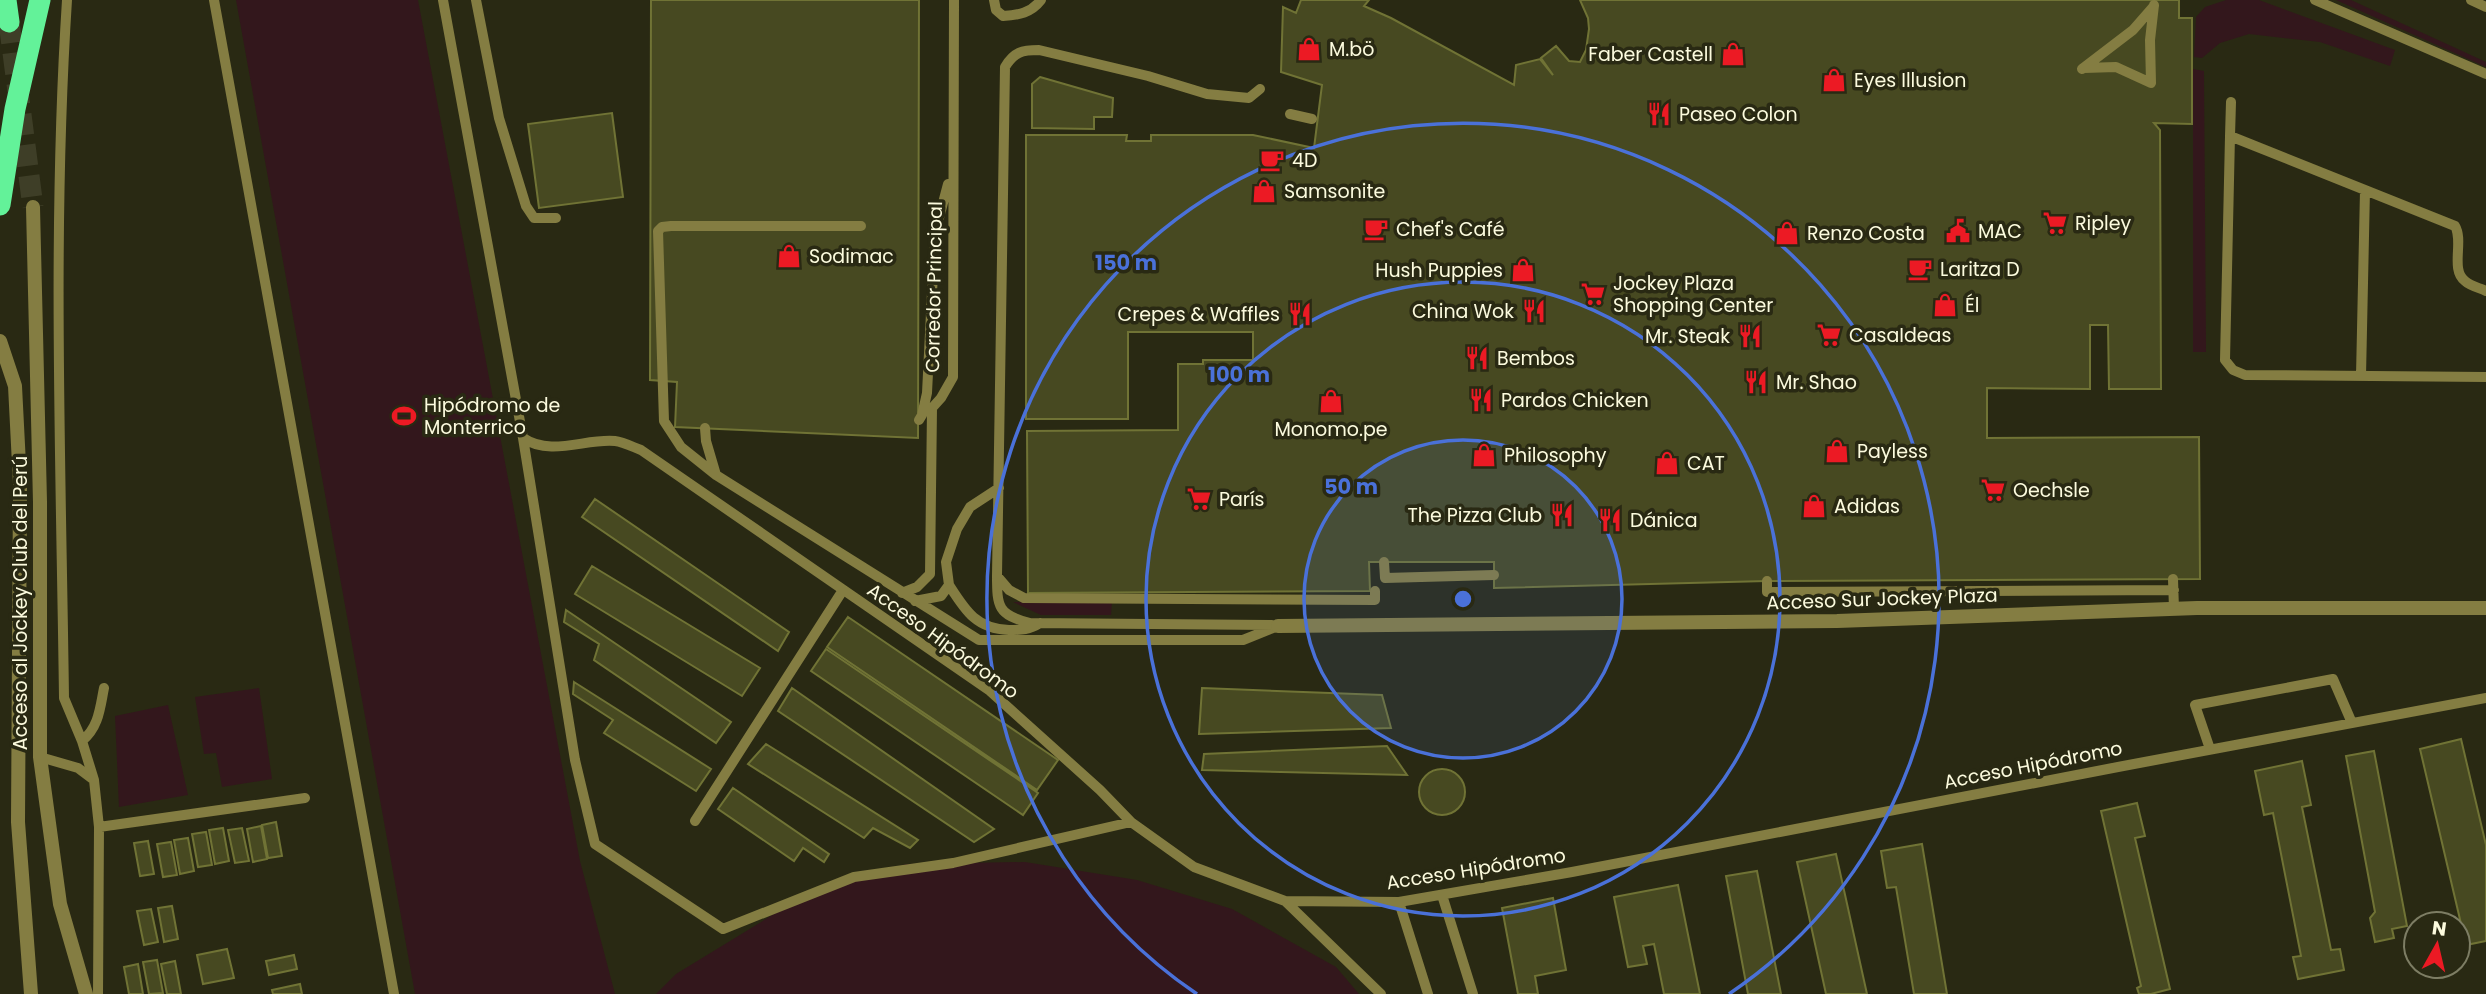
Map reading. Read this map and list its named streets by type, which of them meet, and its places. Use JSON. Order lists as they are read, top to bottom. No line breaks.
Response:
{"streets":{"street":["Acceso Sur Jockey Plaza","Acceso al Jockey Club del Perú"],"lane":["Corredor Principal","Acceso Hipódromo"]},"places":{"shop":["M.bö","Faber Castell","Eyes Illusion","Samsonite","Renzo Costa","Sodimac","Hush Puppies","Él","Monomo.pe","Payless","Philosophy","CAT","Adidas"],"restaurant":["Paseo Colon","China Wok","Crepes & Waffles","Mr. Steak","Bembos","Mr. Shao","Pardos Chicken","The Pizza Club","Dánica"],"cafe":["4D","Chef's Café","Laritza D"],"supermarket":["Ripley","Jockey Plaza Shopping Center","CasaIdeas","Oechsle","París"],"public building":["MAC"],"sports":["Hipódromo de Monterrico"]},"north":"top","rings":["150 m","100 m","50 m"]}
